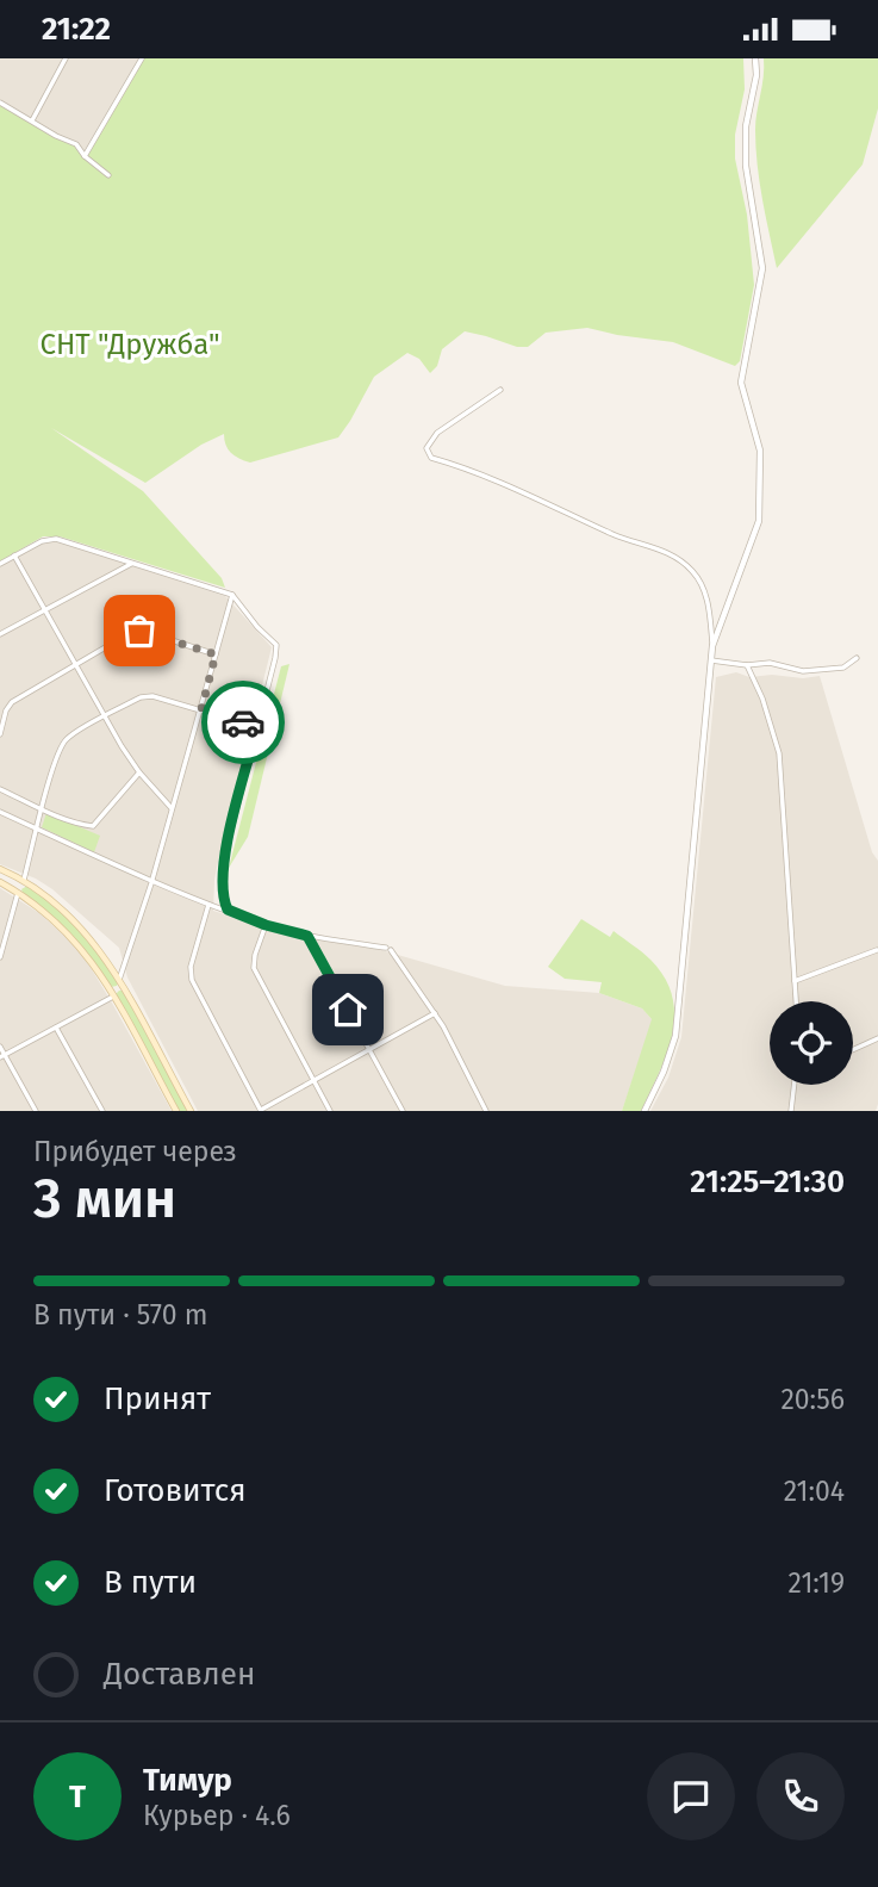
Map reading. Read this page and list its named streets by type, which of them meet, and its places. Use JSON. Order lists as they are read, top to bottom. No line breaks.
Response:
{"parks":["СНТ \"Дружба\""],"page":{"status":"21:22","heading":["3 мин","Прибудет через","21:25–21:30"],"panel":["Тимур","Курьер · 4.6"],"bar":"В пути · 570 m","list":[["Принят","20:56"],["Готовится","21:04"],["В пути","21:19"],"Доставлен"],"round":"Т"}}
